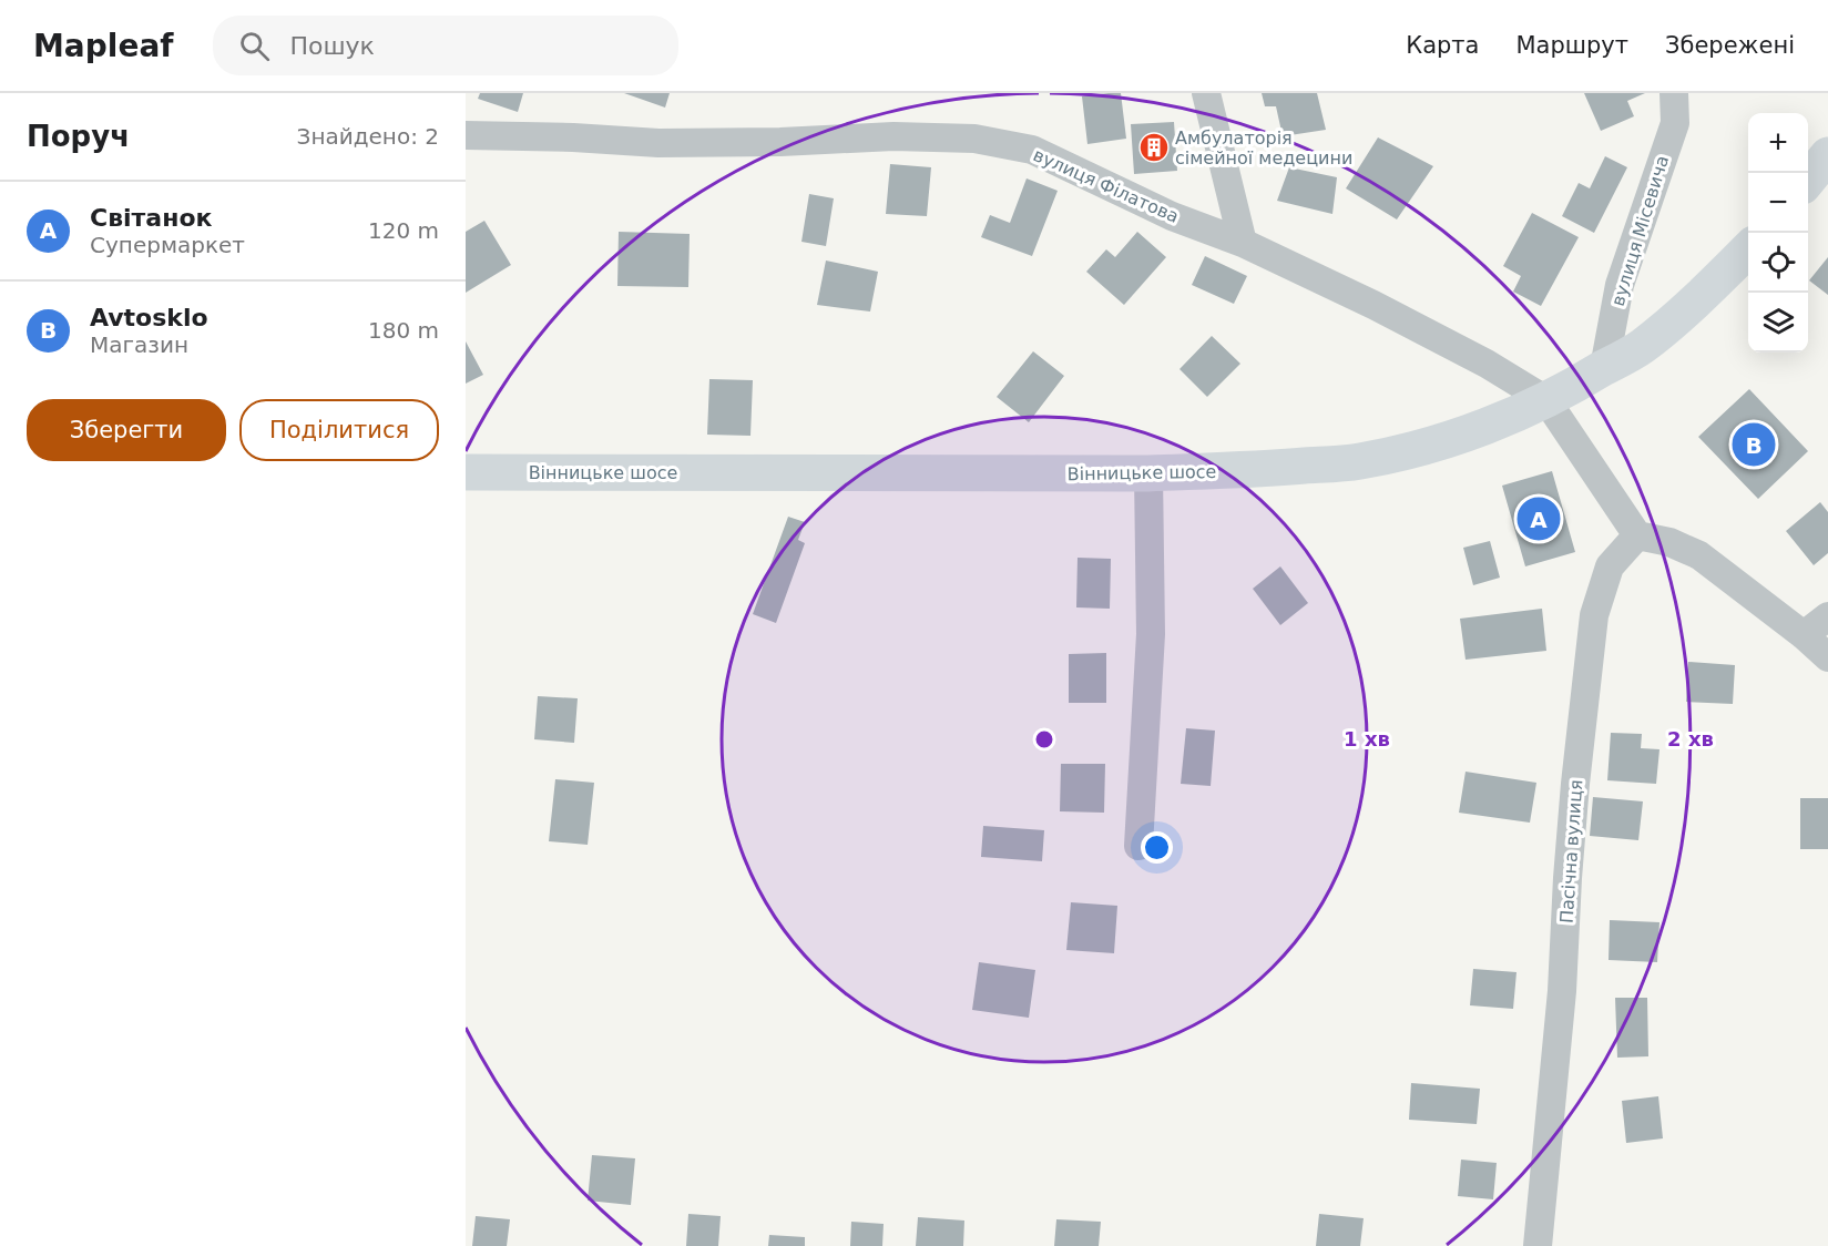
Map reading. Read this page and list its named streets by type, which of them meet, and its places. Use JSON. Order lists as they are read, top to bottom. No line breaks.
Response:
{"streets":{"main road":["Вінницьке шосе"],"street":["вулиця Філатова","вулиця Місевича","Пасічна вулиця"]},"crossings":[["вулиця Філатова","Вінницьке шосе"],["вулиця Місевича","Вінницьке шосе"]],"places":{"building":["Амбулаторія сімейної медецини"]},"page":{"header":"Mapleaf","search":"Пошук","nav":["Карта","Маршрут","Збережені"],"heading":["Поруч","Знайдено: 2"],"map_buttons":["+","−"],"list":[{"mark":"A","name":"Світанок","note":"Супермаркет","value":"120 m"},{"mark":"B","name":"Avtosklo","note":"Магазин","value":"180 m"}],"buttons":["Зберегти","Поділитися"],"pins":["B","A"]},"rings":["1 хв","2 хв"]}
